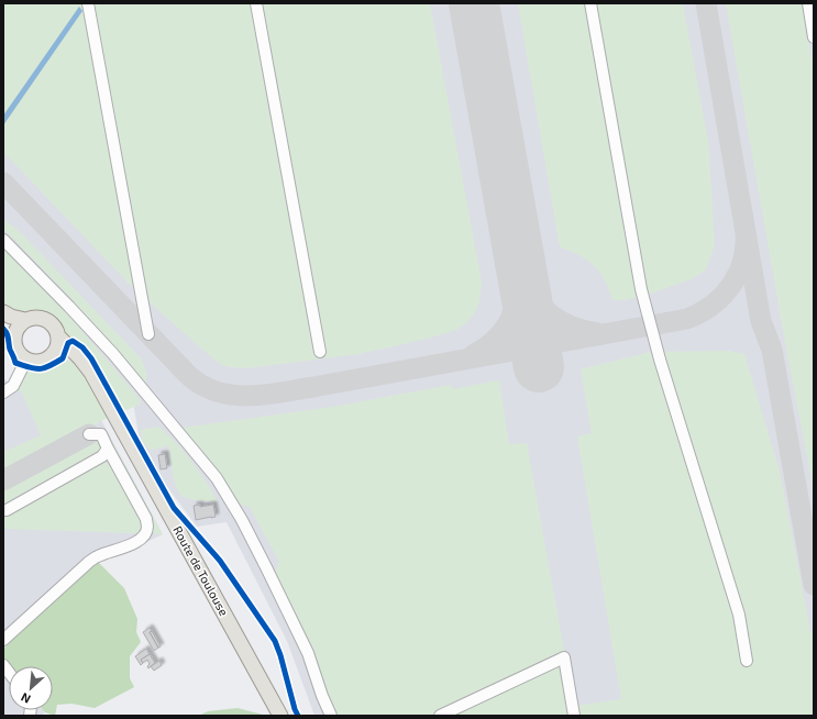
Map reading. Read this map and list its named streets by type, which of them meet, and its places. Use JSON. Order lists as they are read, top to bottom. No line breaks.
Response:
{"streets":{"main road":["Route de Toulouse"]},"north":"bottom left"}
